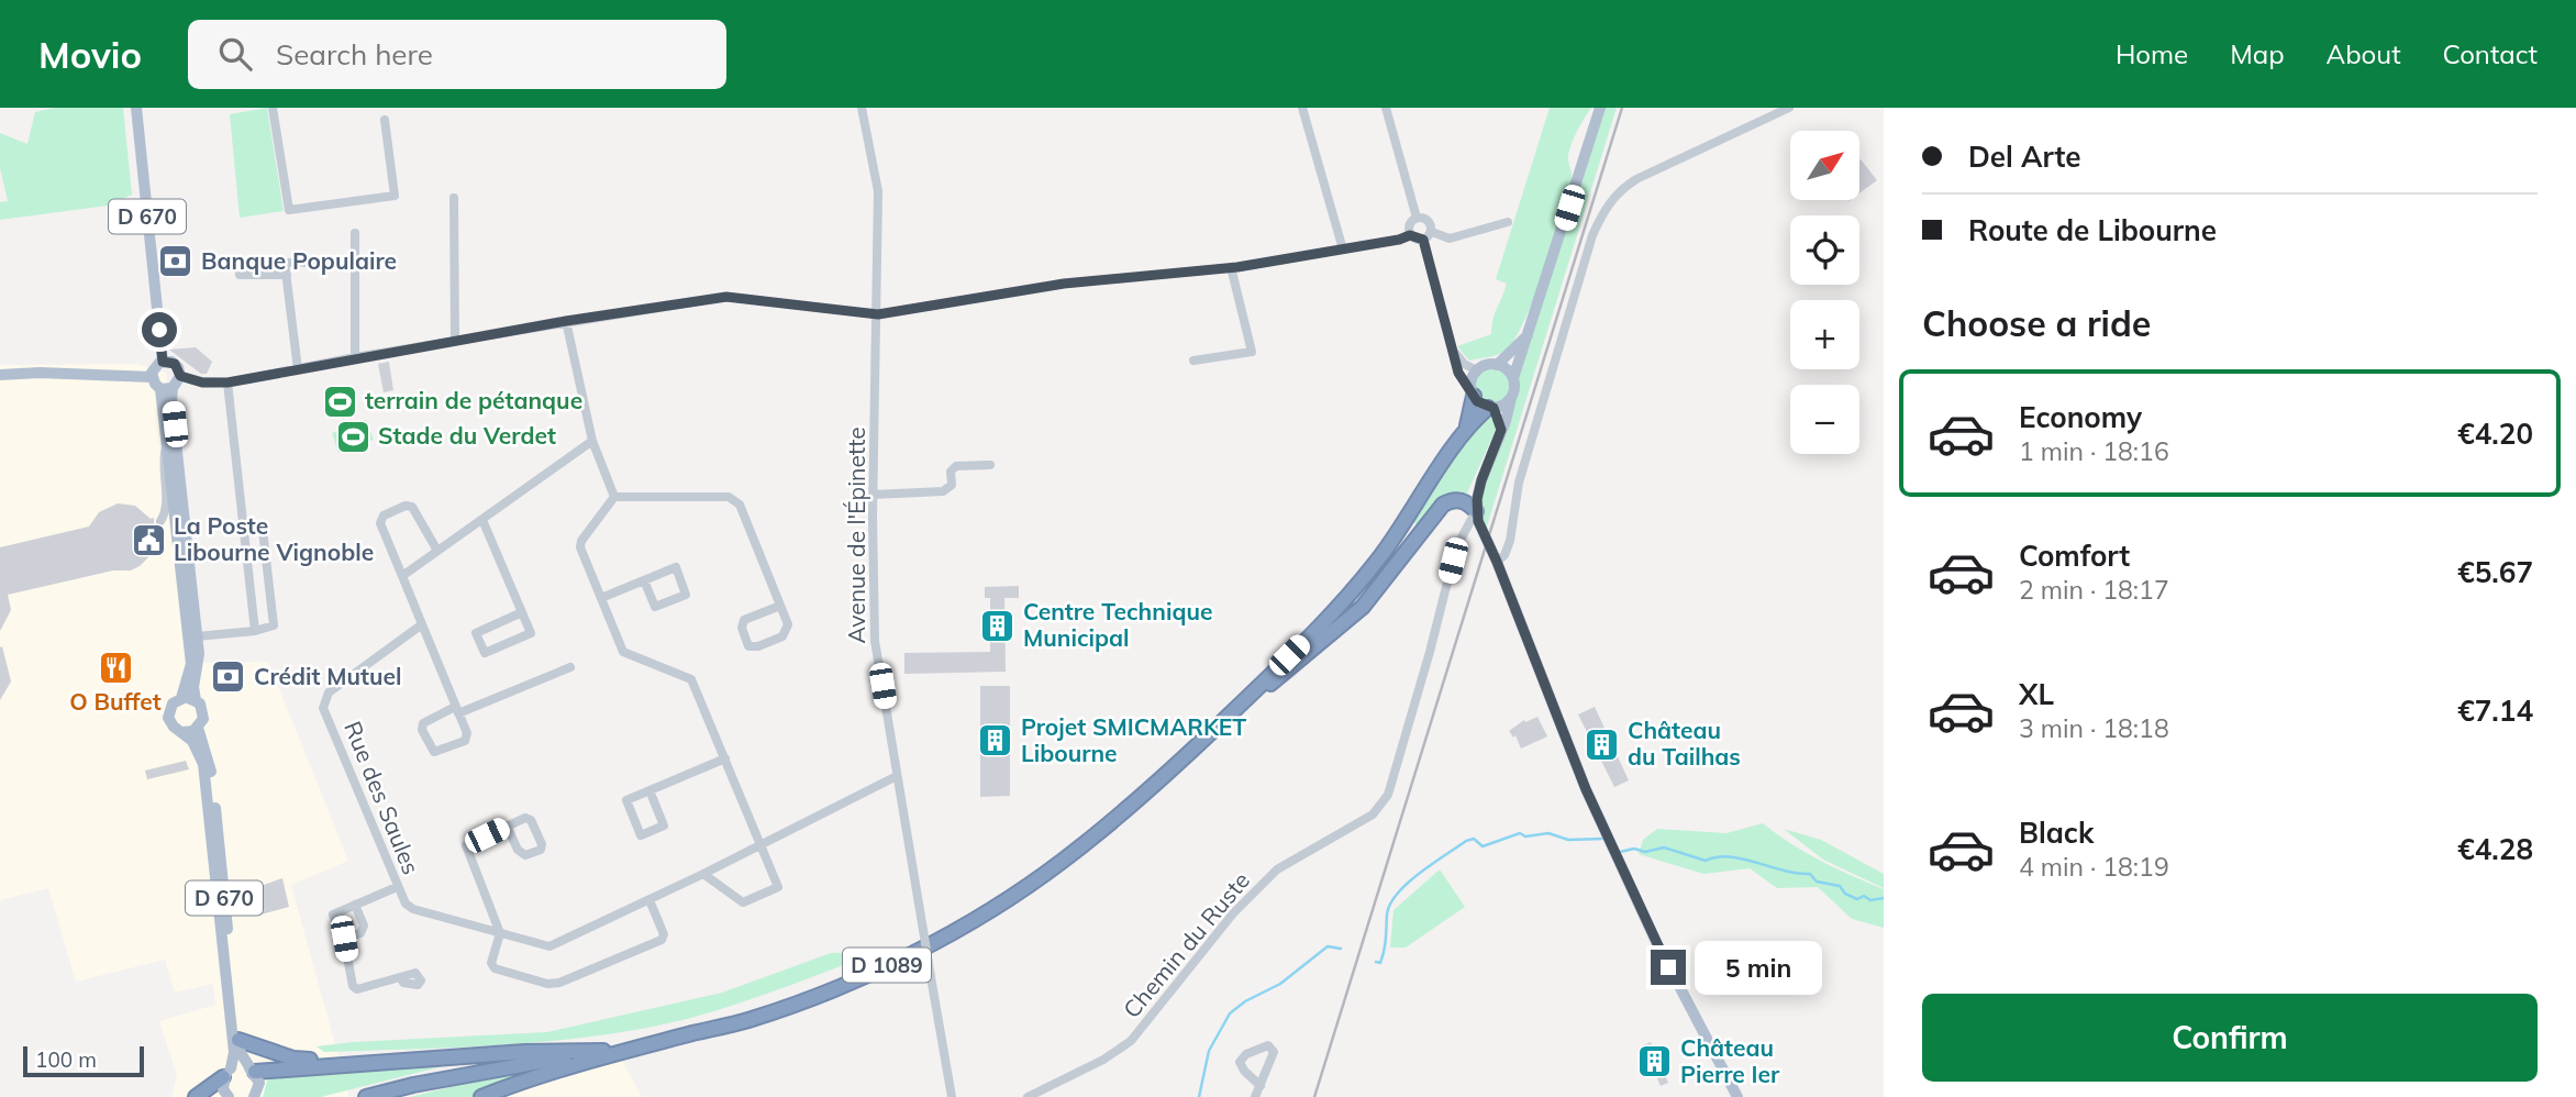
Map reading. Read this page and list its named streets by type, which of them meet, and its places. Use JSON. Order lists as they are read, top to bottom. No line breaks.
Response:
{"streets":{"highway":["D 1089"],"main road":["D 670"],"street":["Avenue de l'Épinette","Rue des Saules","Chemin du Ruste"]},"crossings":[["Avenue de l'Épinette","Rue des Saules"],["Chemin du Ruste","D 1089"]],"places":{"bank":["Banque Populaire","Crédit Mutuel"],"sports":["terrain de pétanque","Stade du Verdet"],"public building":["La Poste Libourne Vignoble"],"building":["Centre Technique Municipal","Projet SMICMARKET Libourne","Château du Tailhas","Château Pierre Ier"],"restaurant":["O Buffet"]},"scale_bar":"100 m","north":"top right","page":{"header":"Movio","search":"Search here","nav":["Home","Map","About","Contact"],"banner":["Del Arte","Route de Libourne"],"map_buttons":["+","−"],"heading":"Choose a ride","list":[{"name":"Economy","note":"1 min · 18:16","value":"€4.20"},{"name":"Comfort","note":"2 min · 18:17","value":"€5.67"},{"name":"XL","note":"3 min · 18:18","value":"€7.14"},{"name":"Black","note":"4 min · 18:19","value":"€4.28"}],"bubble":"5 min","buttons":"Confirm","scale":"100 m"}}
